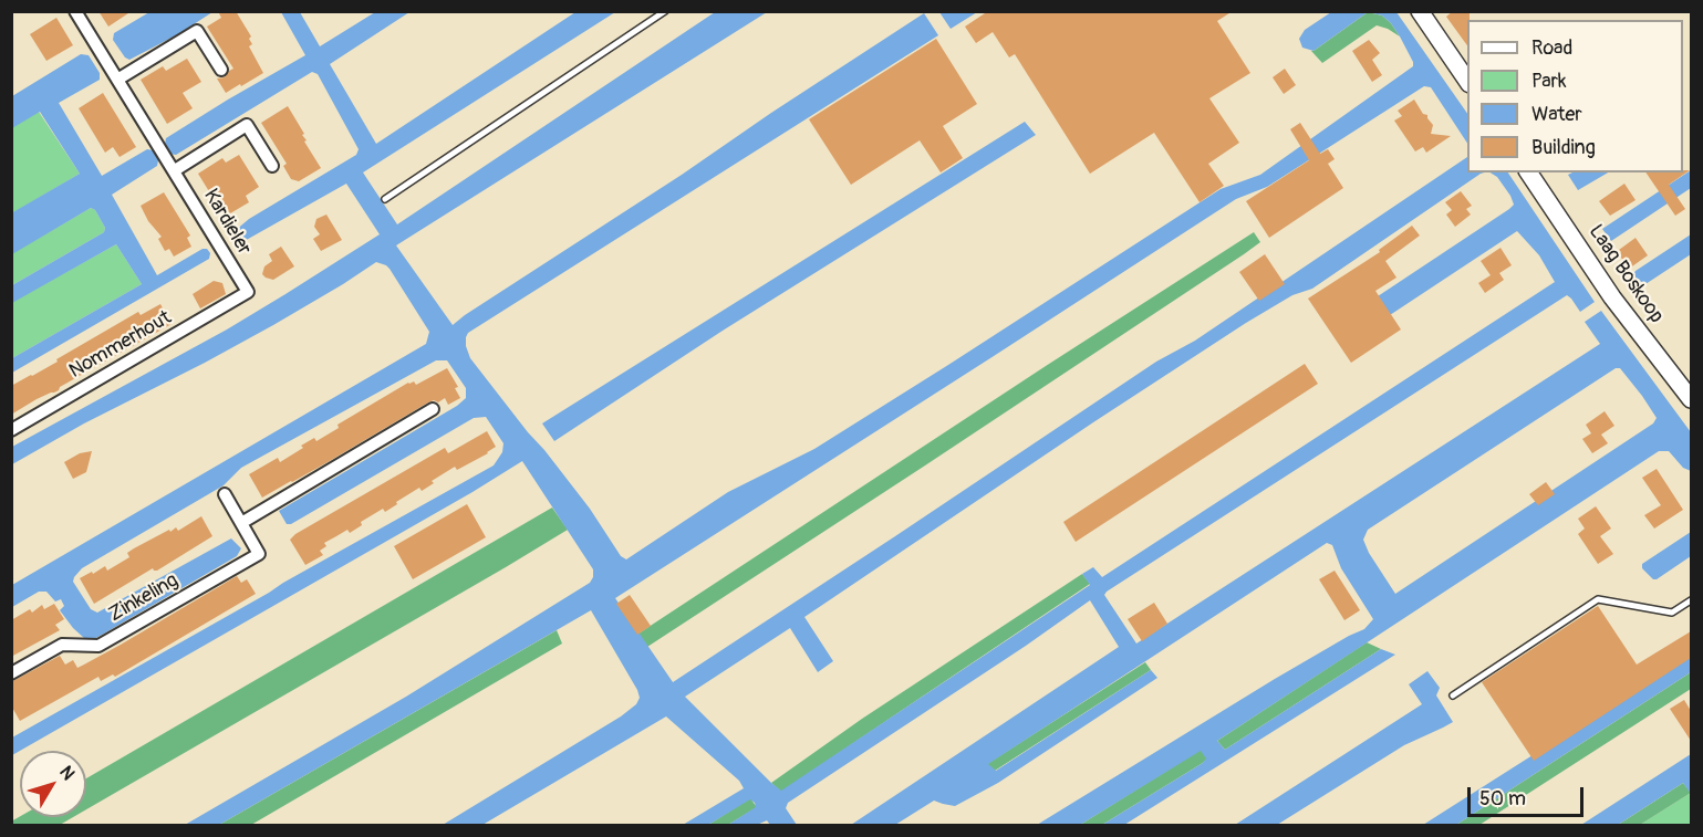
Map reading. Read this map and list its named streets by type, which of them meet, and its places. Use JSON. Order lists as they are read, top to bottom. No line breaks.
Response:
{"streets":{"street":["Kardieler","Laag Boskoop","Nommerhout","Zinkeling"]},"crossings":[["Kardieler","Nommerhout"]],"legend":["Road","Park","Water","Building"],"scale_bar":"50 m","north":"top right"}
